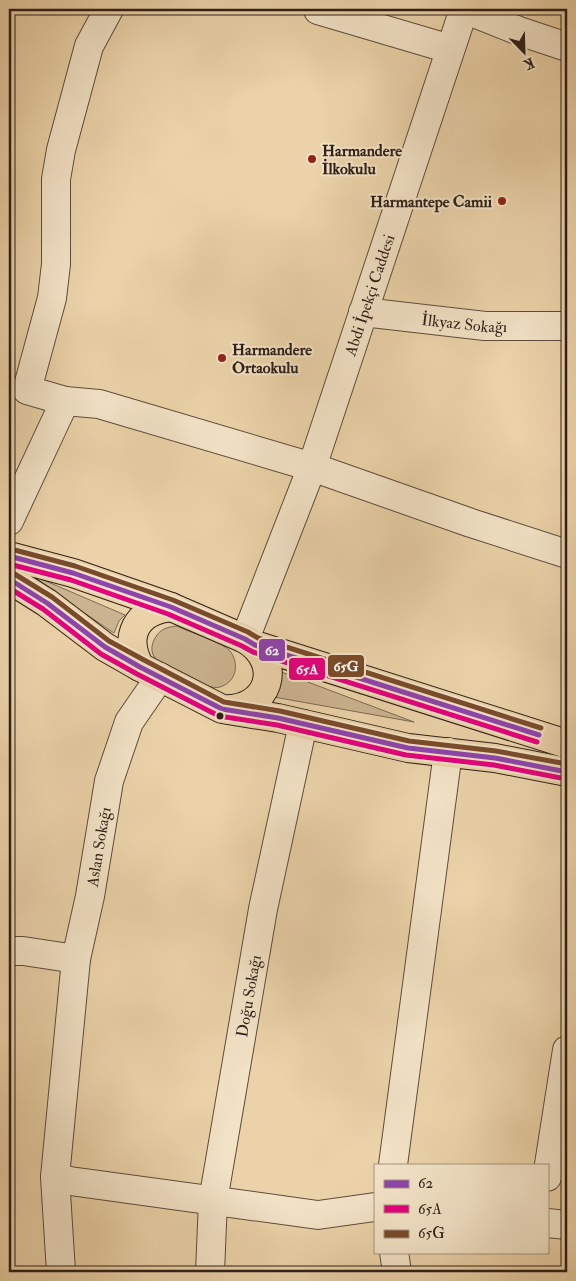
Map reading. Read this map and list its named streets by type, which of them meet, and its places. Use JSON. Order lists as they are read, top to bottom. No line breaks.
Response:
{"streets":{"street":["Abdi İpekçi Caddesi","İlkyaz Sokağı","Aslan Sokağı","Doğu Sokağı"]},"crossings":[["Abdi İpekçi Caddesi","İlkyaz Sokağı"]],"places":["Harmandere İlkokulu","Harmantepe Camii","Harmandere Ortaokulu"],"lines":["transit line 65G","transit line 62","transit line 65A"],"legend":["62","65A","65G"],"north":"bottom right"}
